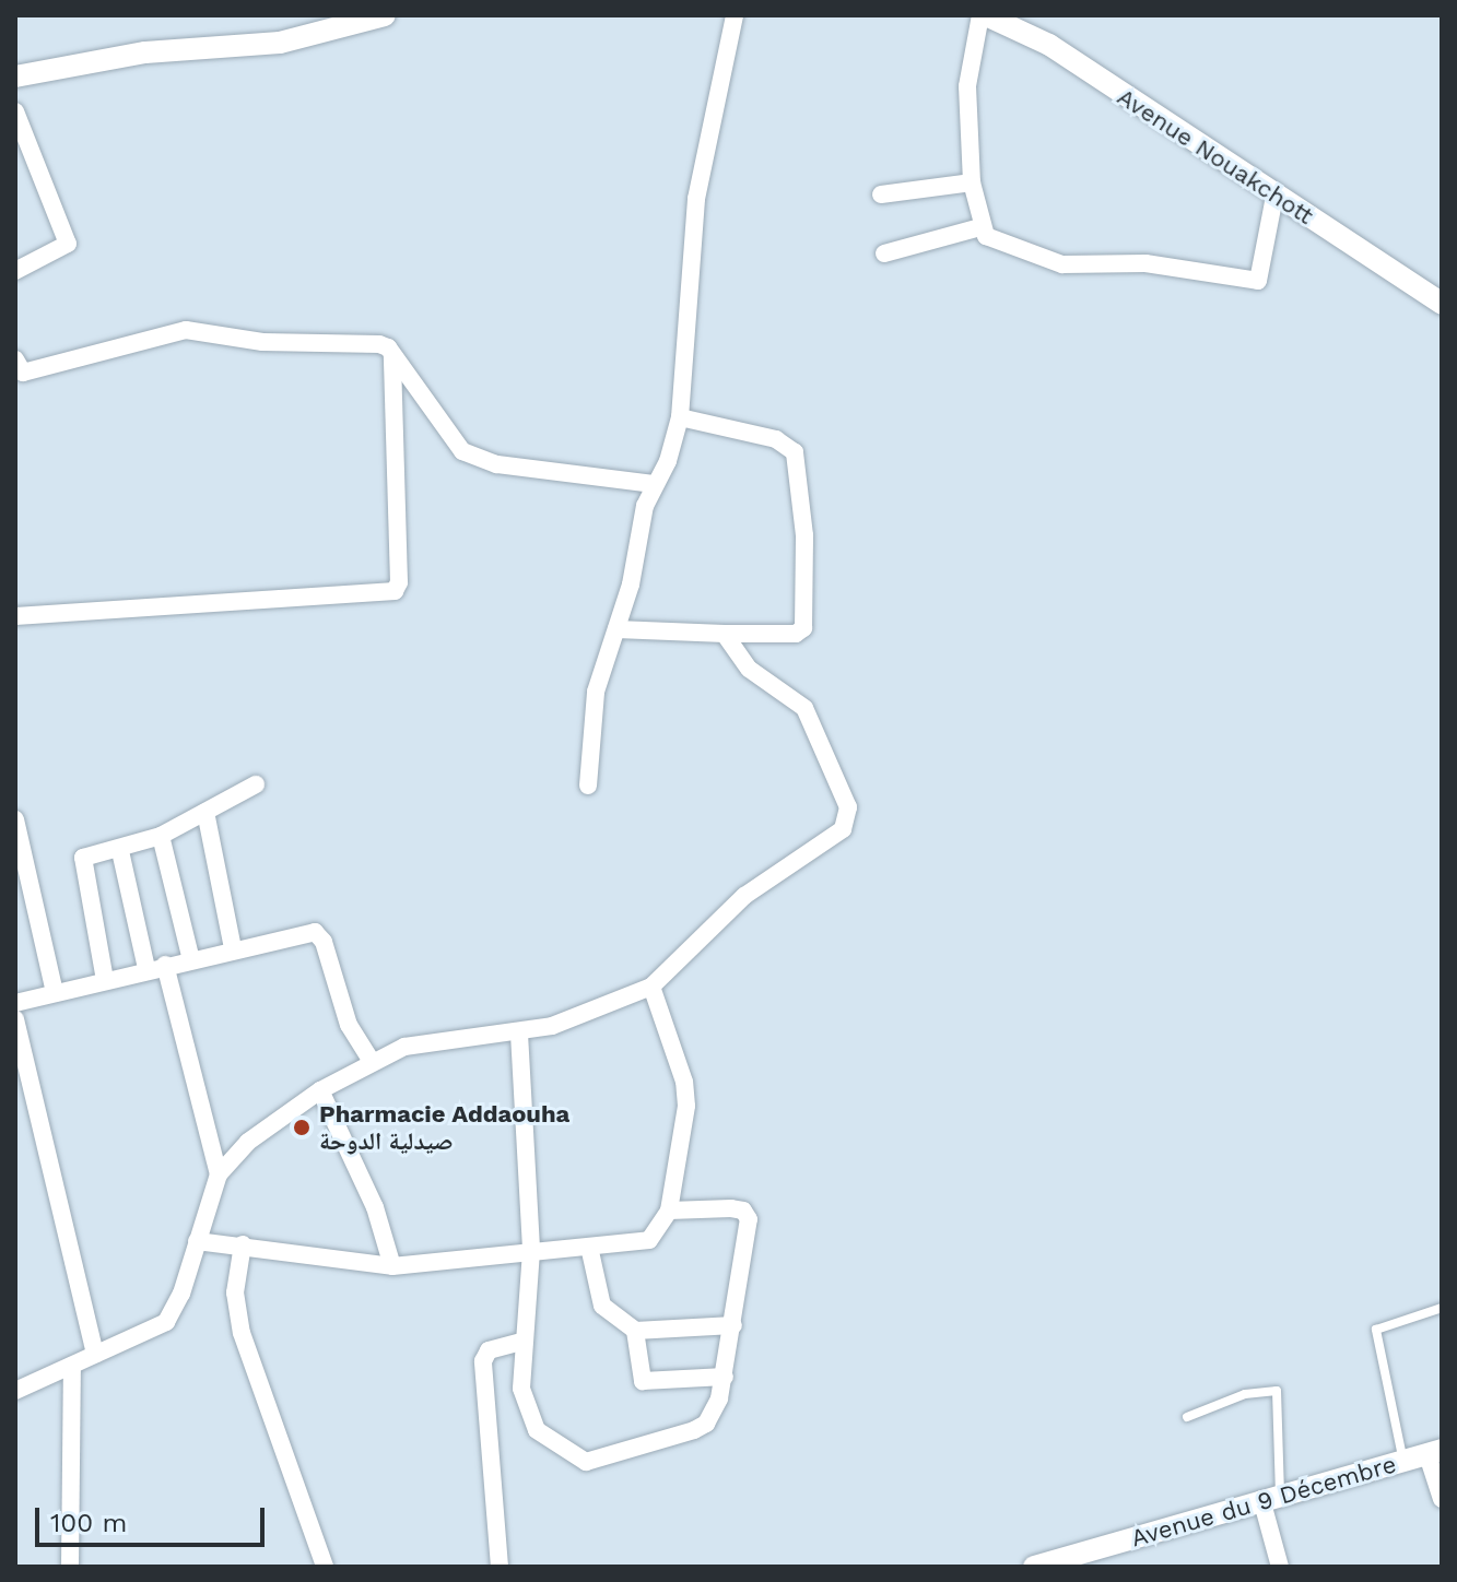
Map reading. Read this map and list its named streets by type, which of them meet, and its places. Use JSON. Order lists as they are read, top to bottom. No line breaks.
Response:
{"streets":{"street":["Avenue Nouakchott","Avenue du 9 Décembre"]},"places":["Pharmacie Addaouha صيدلية الدوحة"],"scale_bar":"100 m"}
